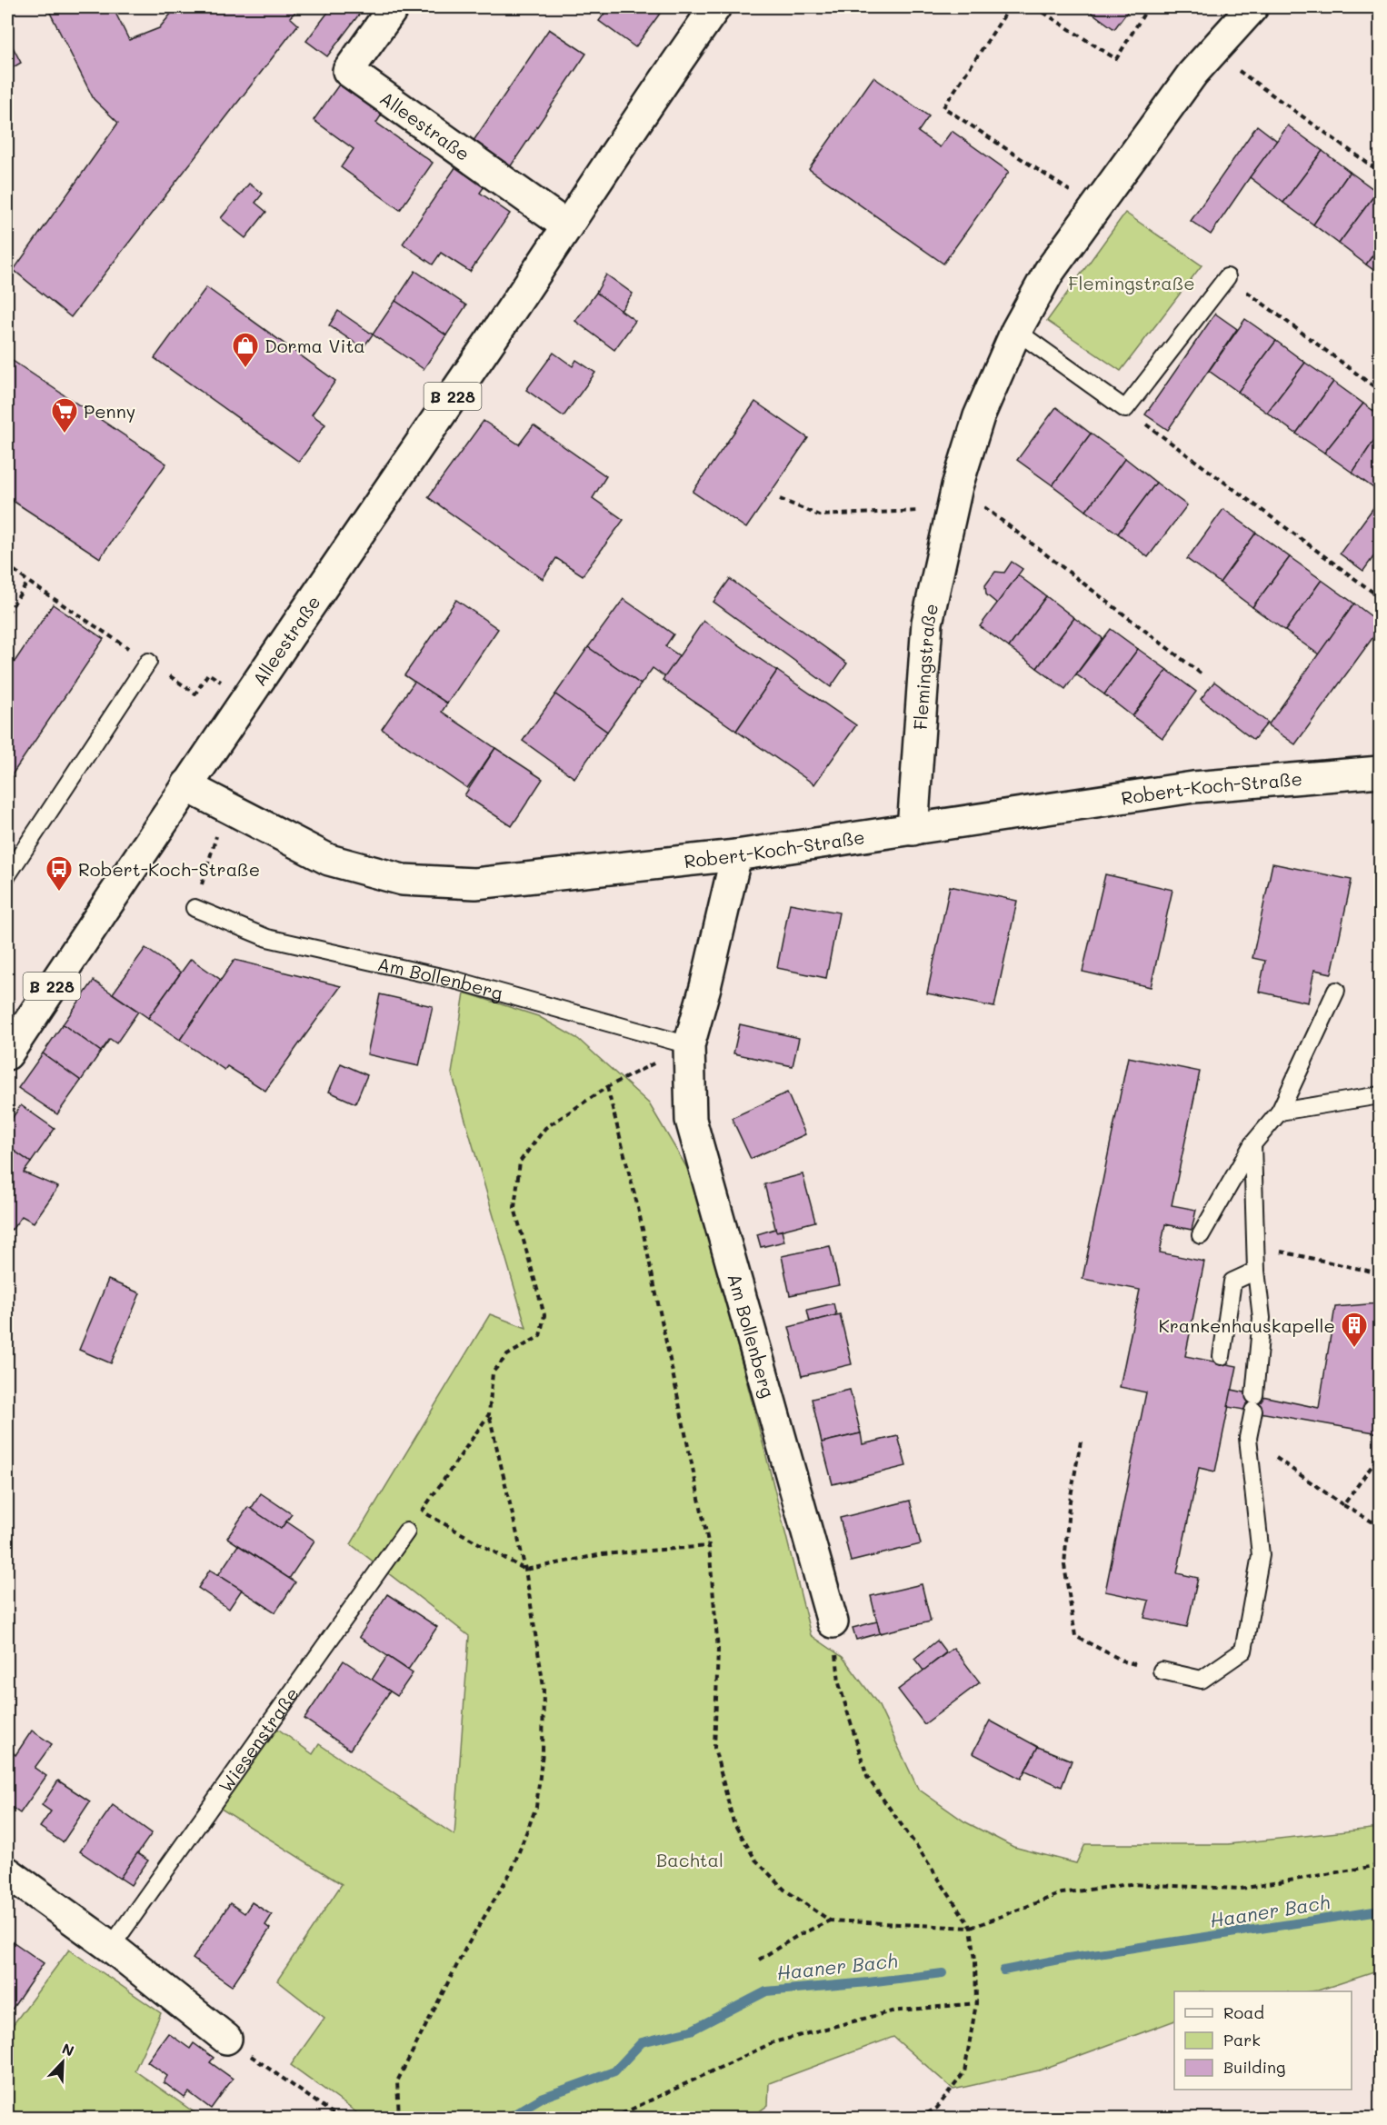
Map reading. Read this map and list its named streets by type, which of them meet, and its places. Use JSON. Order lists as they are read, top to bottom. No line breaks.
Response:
{"streets":{"street":["Alleestraße","B 228","Flemingstraße","Robert-Koch-Straße","Am Bollenberg"],"lane":["Wiesenstraße"]},"crossings":[["Alleestraße","Robert-Koch-Straße"],["Flemingstraße","Robert-Koch-Straße"],["Robert-Koch-Straße","Am Bollenberg"]],"water":["Haaner Bach"],"parks":["Flemingstraße","Bachtal"],"places":{"shop":["Dorma Vita"],"supermarket":["Penny"],"bus stop":["Robert-Koch-Straße"],"building":["Krankenhauskapelle"]},"legend":["Road","Park","Building"],"north":"top right"}
